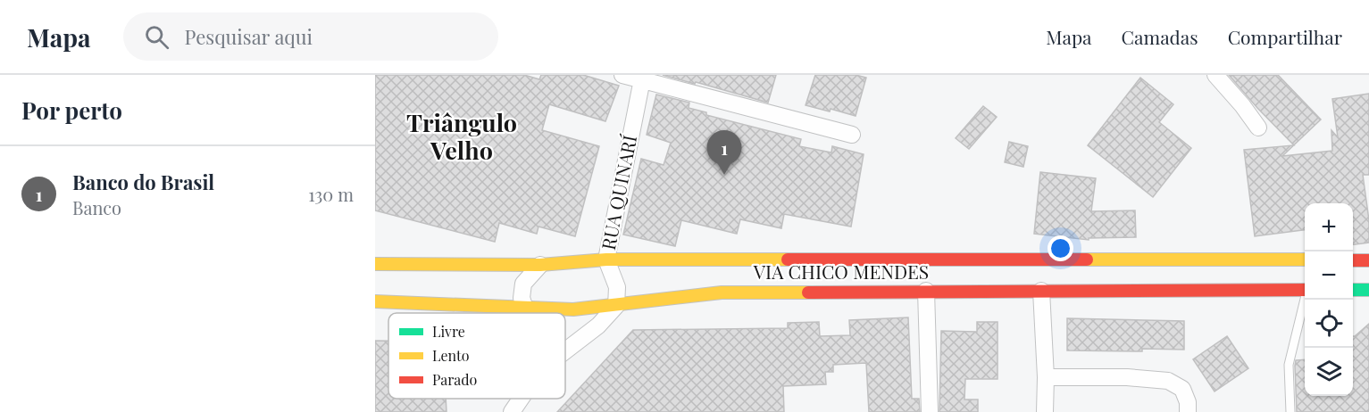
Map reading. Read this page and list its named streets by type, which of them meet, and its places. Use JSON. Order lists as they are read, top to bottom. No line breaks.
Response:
{"streets":{"main road":["VIA CHICO MENDES"],"street":["RUA QUINARÍ"]},"crossings":[["RUA QUINARÍ","VIA CHICO MENDES"]],"districts":["Triângulo Velho"],"legend":["Livre","Lento","Parado"],"page":{"header":"Mapa","search":"Pesquisar aqui","nav":["Mapa","Camadas","Compartilhar"],"heading":"Por perto","pins":"1","list":[{"mark":"1","name":"Banco do Brasil","note":"Banco","value":"130 m"}],"map_buttons":["+","−"]}}
